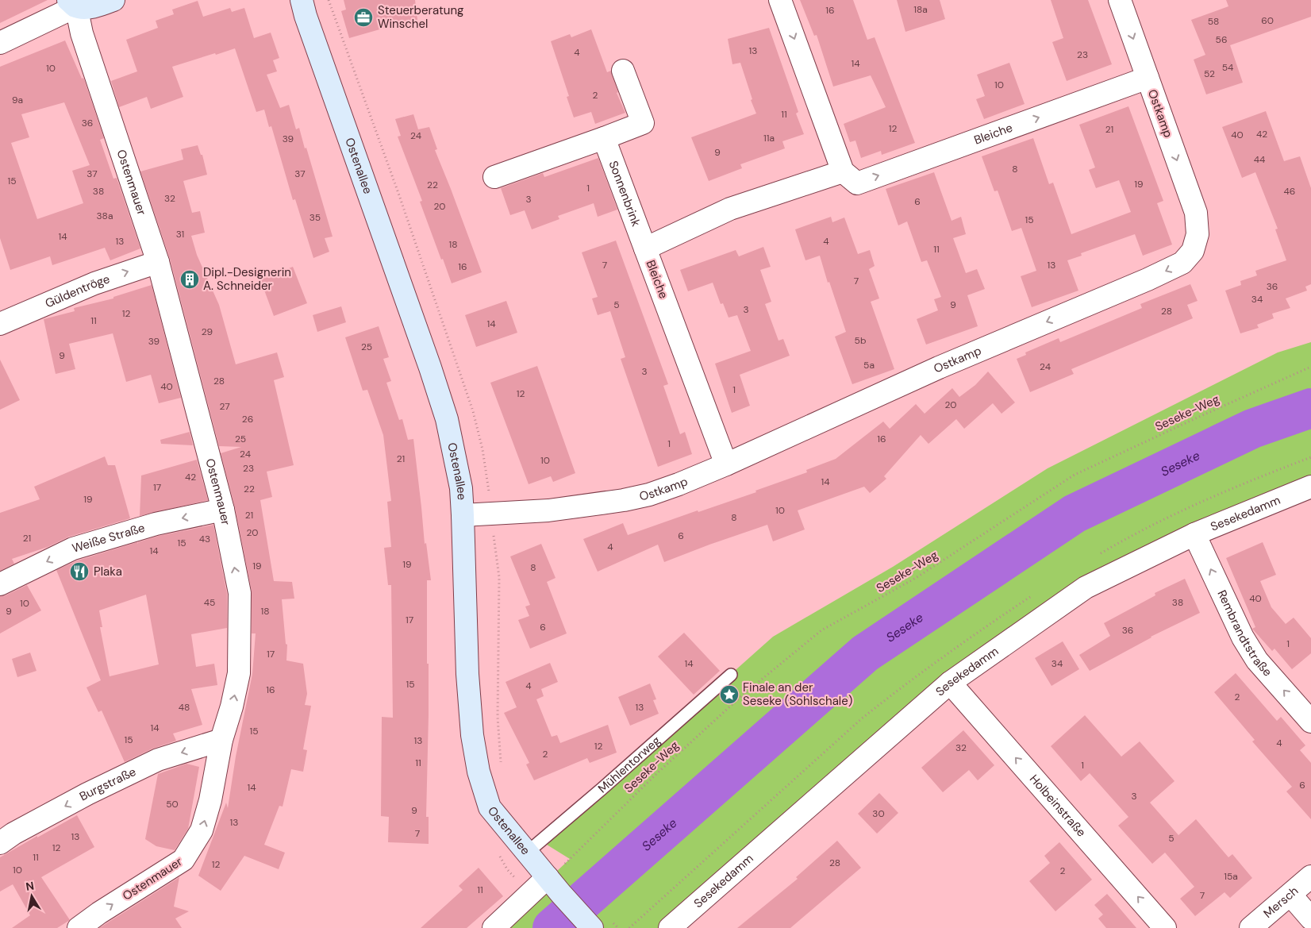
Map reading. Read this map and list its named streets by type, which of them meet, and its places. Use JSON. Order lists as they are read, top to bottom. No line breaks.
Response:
{"streets":{"street":["Ostkamp","Bleiche","Ostenallee","Ostenmauer","Sonnenbrink","Güldentröge","Sesekedamm","Weiße Straße","Rembrandtstraße","Burgstraße","Holbeinstraße","Mersch"],"lane":["Mühlentorweg"],"path":["Seseke-Weg"]},"crossings":[["Ostkamp","Bleiche"],["Ostkamp","Ostenallee"],["Bleiche","Sonnenbrink"],["Ostenallee","Seseke-Weg"],["Ostenallee","Mühlentorweg"],["Ostenmauer","Güldentröge"],["Ostenmauer","Weiße Straße"],["Ostenmauer","Burgstraße"],["Sesekedamm","Rembrandtstraße"],["Sesekedamm","Holbeinstraße"]],"one_way":["Bleiche","Ostenmauer","Güldentröge","Weiße Straße","Rembrandtstraße","Burgstraße","Holbeinstraße"],"water":["Seseke"],"places":{"office":["Steuerberatung Winschel"],"building":["Dipl.-Designerin A. Schneider"],"restaurant":["Plaka"],"place":["Finale an der Seseke (Sohlschale)"]},"house_numbers":["18a","16","60","58","56","13","4","23","14","54","10","52","10","2","9a","11","36","12","21","42","40","24","11a","39","9","44","8","37","37","15","19","22","1","38","46","32","3","6","20","38a","35","15","31","14","13","4","18","11","7","13","16","7","36","34","5","9","3","28","12","11","14","29","5b","39","25","9","5a","24","3","28","40","1","12","20","27","26","25","16","1","24","21","10","23","42","14","17","22","19","10","21","8","20","6","21","43","15","4","14","19","19","8","40","45","38","10","9","18","17","6","36","1","17","14","34","15","4","16","2","48","13","14","15","15","13","4","12","32","2","11","1","6","14","3","50","9","30","13","7","13","5","12","11","28","12","10","2","15a","11","7"],"north":"top"}
